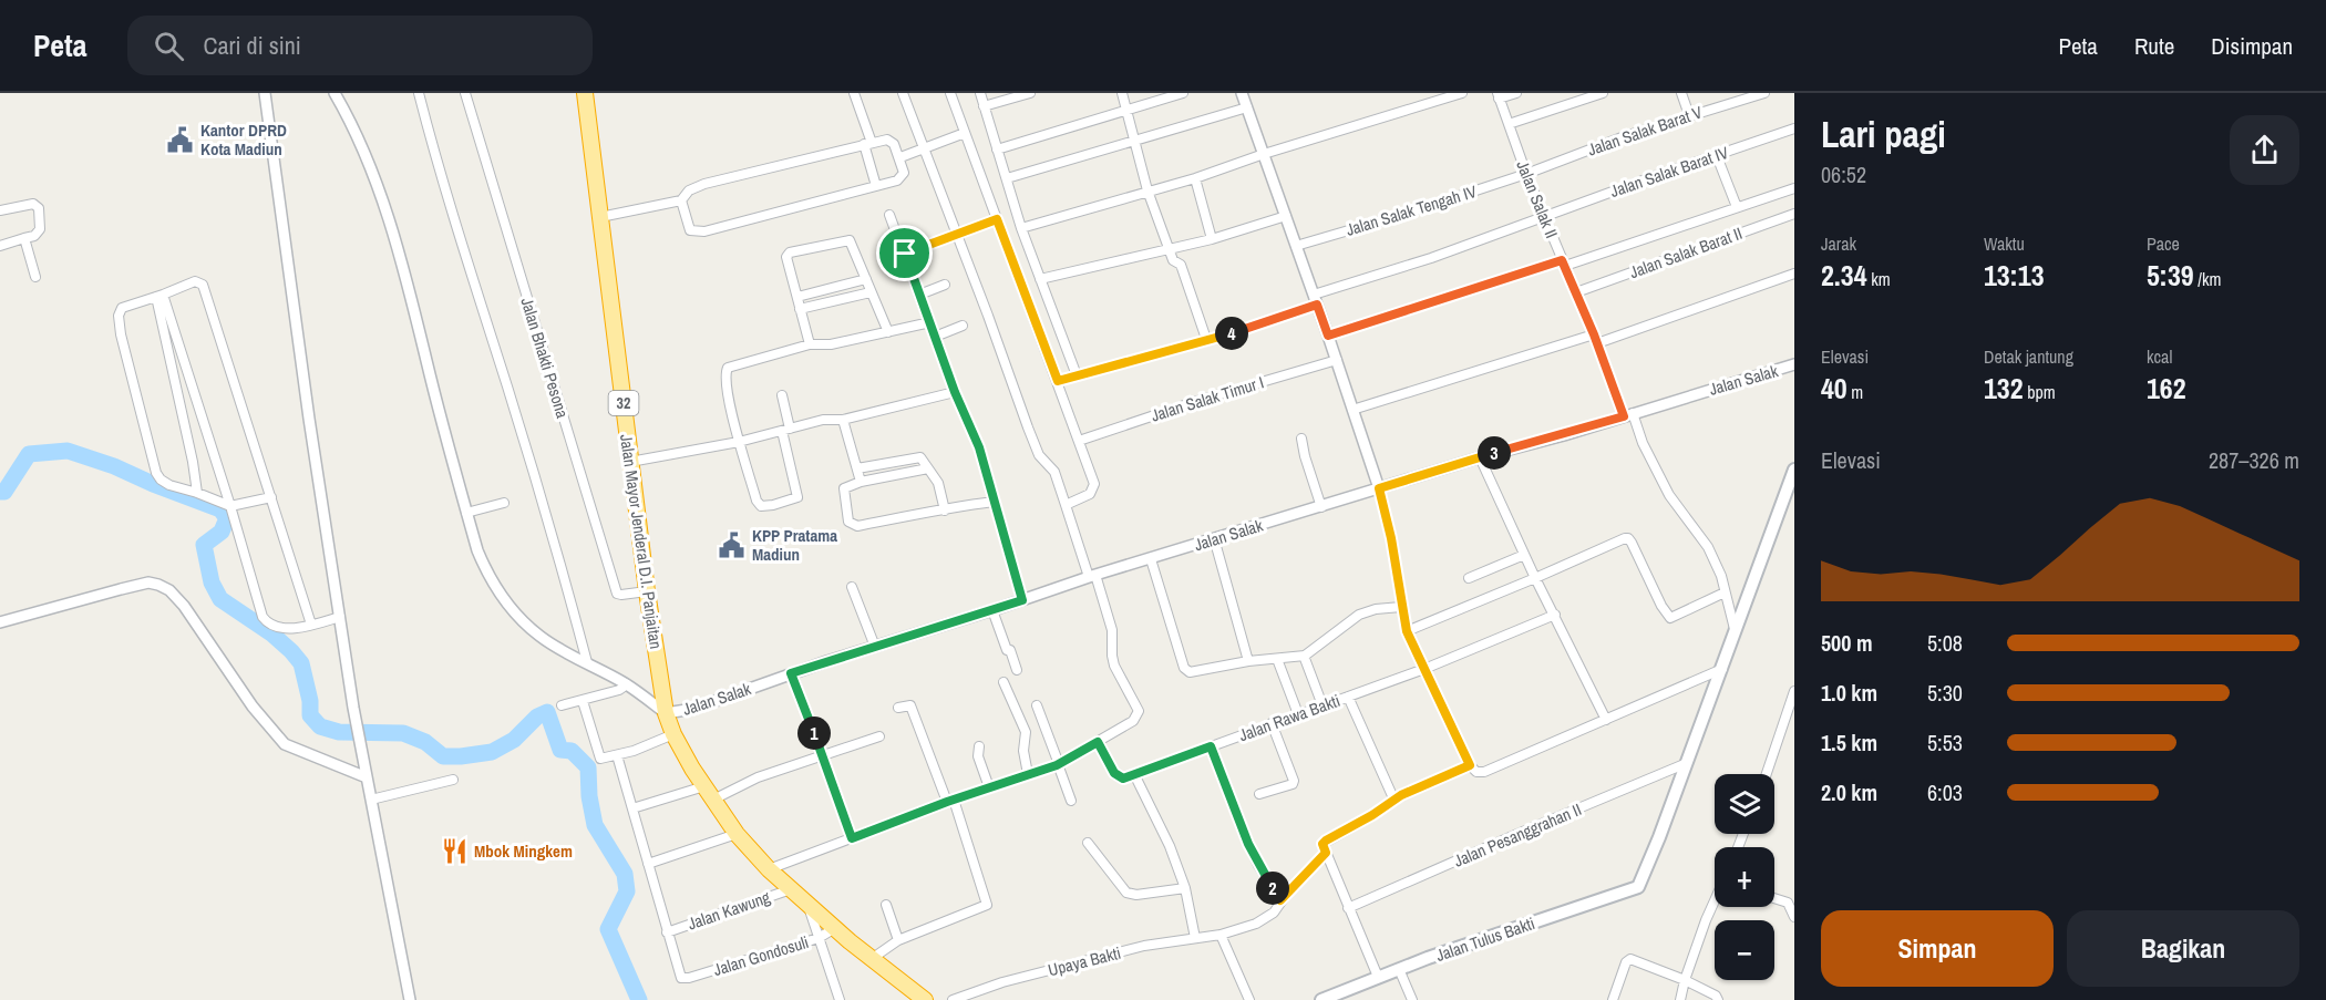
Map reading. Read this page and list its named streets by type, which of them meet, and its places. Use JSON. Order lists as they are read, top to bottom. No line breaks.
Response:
{"streets":{"highway":["32","Jalan Mayor Jenderal D.I. Panjaitan"],"main road":["Jalan Tulus Bakti"],"street":["Jalan Salak Barat V","Jalan Salak Barat IV","Jalan Salak II","Jalan Salak Tengah IV","Jalan Salak Barat II","Jalan Bhakti Pesona","Jalan Salak","Jalan Salak Timur I","Jalan Rawa Bakti","Jalan Pesanggrahan II","Jalan Kawung","Jalan Gondosuli","Upaya Bakti"]},"crossings":[["Jalan Salak Barat V","Jalan Salak II"],["Jalan Salak Barat V","Jalan Salak Tengah IV"],["Jalan Salak Barat IV","Jalan Salak II"],["Jalan Salak II","Jalan Salak Tengah IV"],["Jalan Salak II","Jalan Salak Barat II"],["Jalan Salak II","Jalan Salak"],["Jalan Bhakti Pesona","Jalan Mayor Jenderal D.I. Panjaitan"],["Jalan Salak","32"],["Jalan Salak","Jalan Mayor Jenderal D.I. Panjaitan"],["32","Jalan Mayor Jenderal D.I. Panjaitan"],["32","Jalan Kawung"],["32","Jalan Gondosuli"],["Jalan Pesanggrahan II","Jalan Tulus Bakti"],["Jalan Kawung","Jalan Gondosuli"]],"places":{"public building":["Kantor DPRD Kota Madiun","KPP Pratama Madiun"],"restaurant":["Mbok Mingkem"]},"page":{"header":"Peta","search":"Cari di sini","nav":["Peta","Rute","Disimpan"],"heading":["Lari pagi","06:52"],"stats":[["Jarak","2.34 km"],["Waktu","13:13"],["Pace","5:39 /km"],["Elevasi","40 m"],["Detak jantung","132 bpm"],["kcal","162"]],"pins":["4","3","1","2"],"chart":["Elevasi","287–326 m"],"list":[{"name":"500 m","note":"5:08"},{"name":"1.0 km","note":"5:30"},{"name":"1.5 km","note":"5:53"},{"name":"2.0 km","note":"6:03"}],"map_buttons":["+","−"],"buttons":["Simpan","Bagikan"]}}
